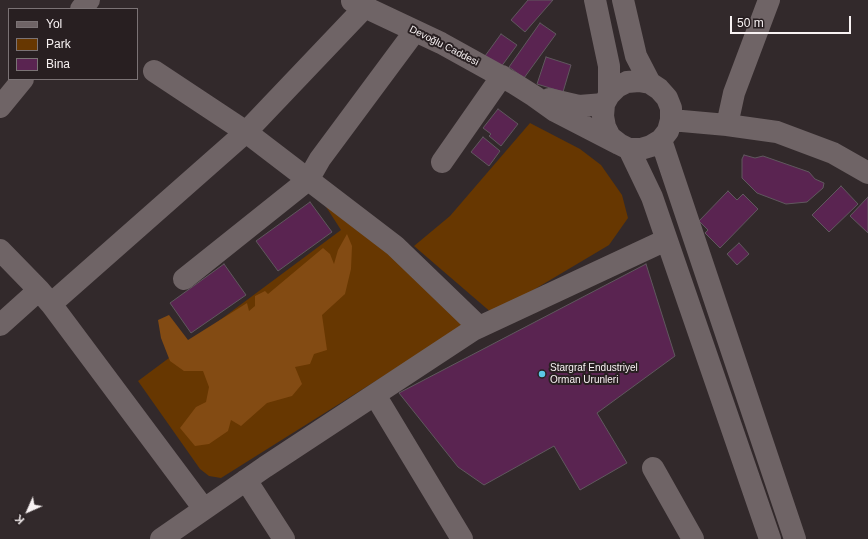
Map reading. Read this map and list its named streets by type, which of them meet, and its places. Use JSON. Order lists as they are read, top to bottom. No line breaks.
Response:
{"streets":{"street":["Devoğlu Caddesi"]},"places":["Stargraf Endustriyel Orman Urunleri"],"legend":["Yol","Park","Bina"],"scale_bar":"50 m","north":"bottom left"}
